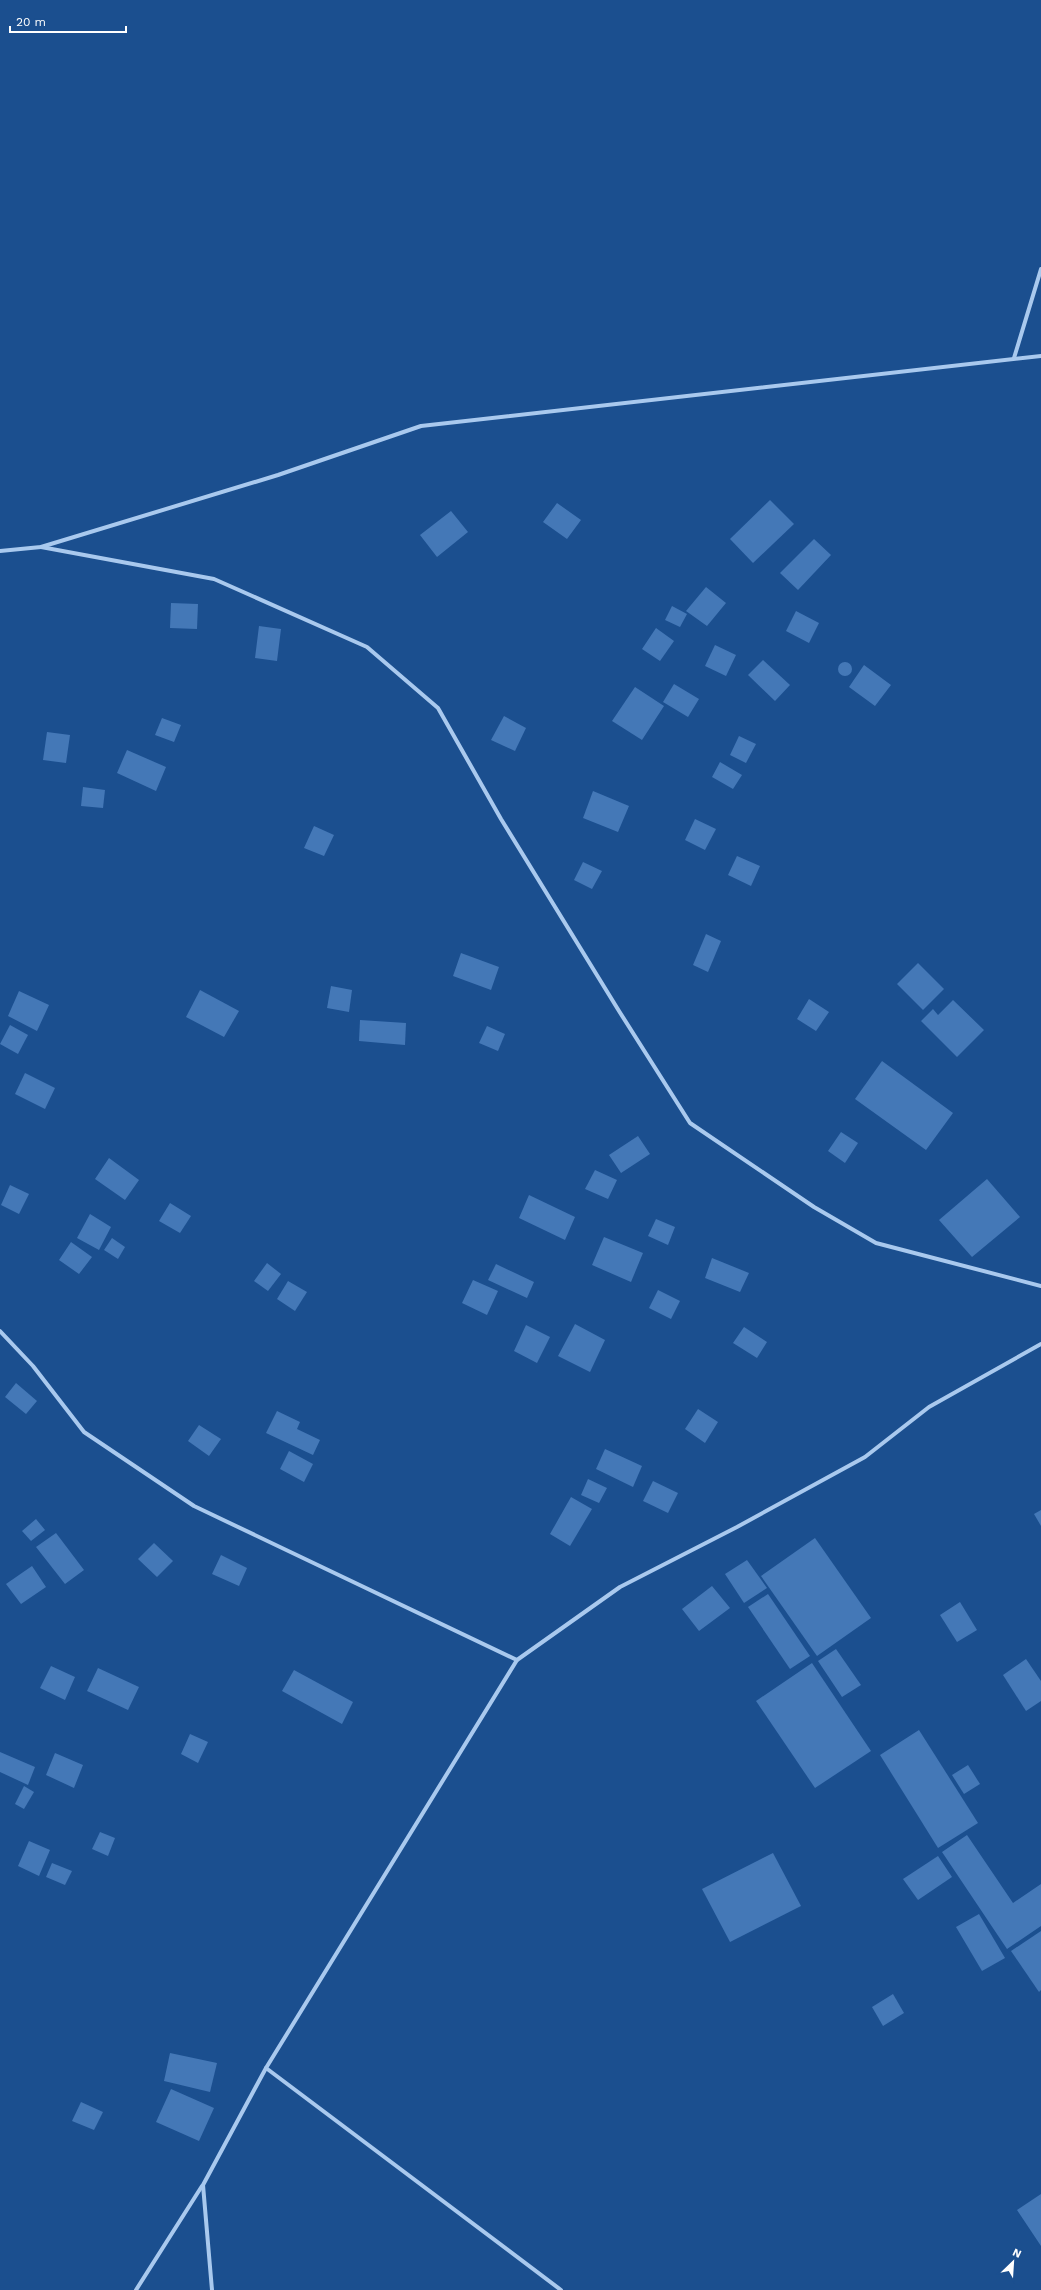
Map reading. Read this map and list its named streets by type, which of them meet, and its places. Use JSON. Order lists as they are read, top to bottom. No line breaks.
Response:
{"scale_bar":"20 m","north":"top right"}
